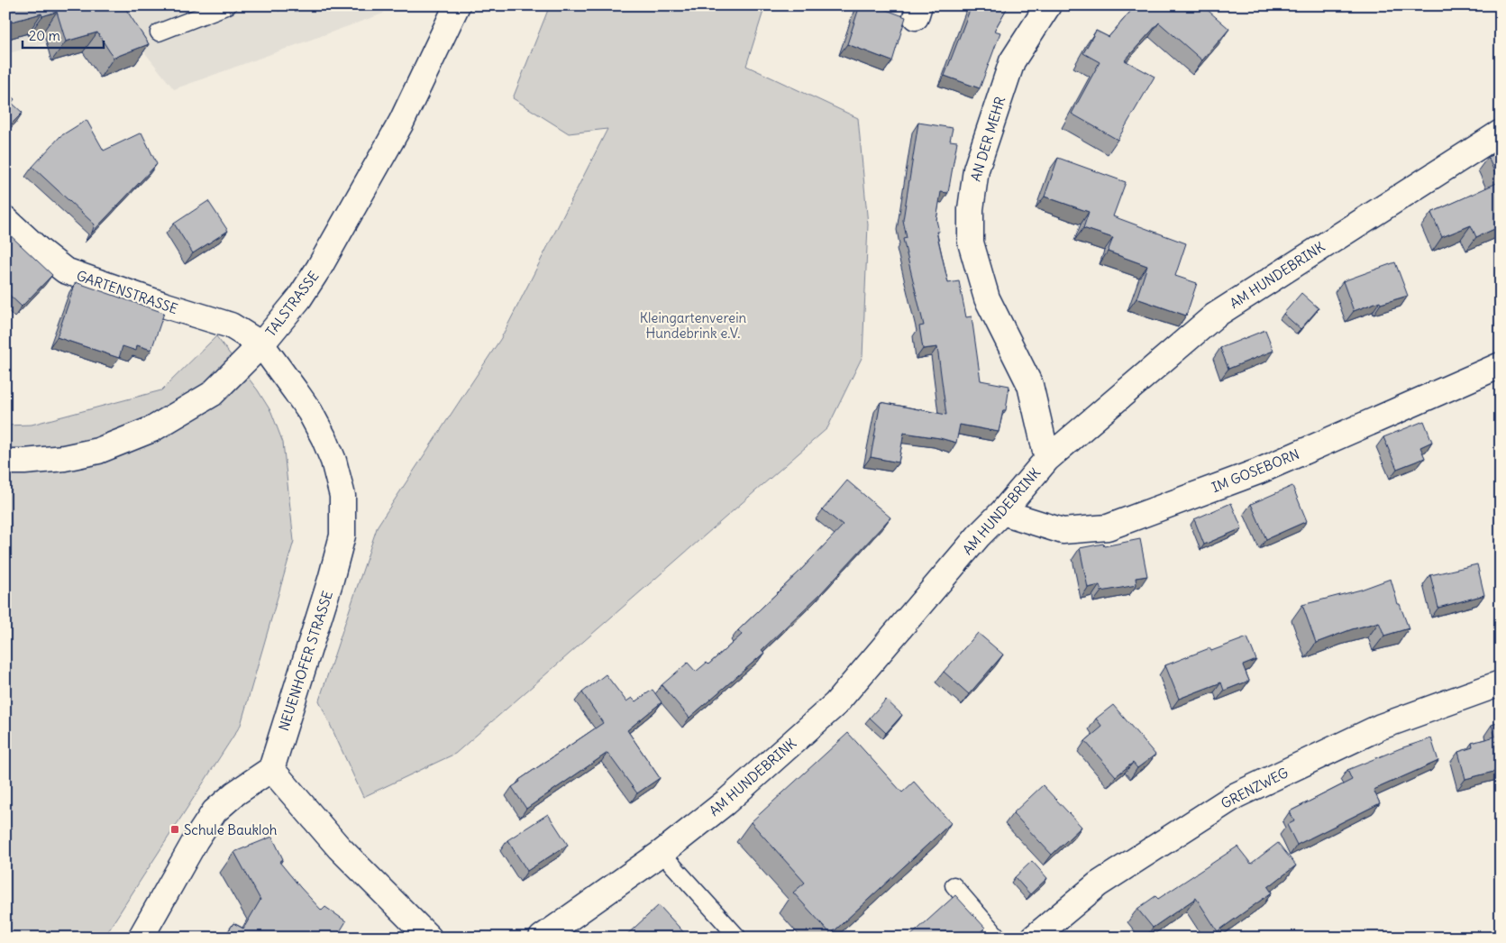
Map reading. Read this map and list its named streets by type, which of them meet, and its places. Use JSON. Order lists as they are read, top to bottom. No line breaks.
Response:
{"streets":{"street":["AN DER MEHR","AM HUNDEBRINK","GARTENSTRASSE","TALSTRASSE","IM GOSEBORN","NEUENHOFER STRASSE","GRENZWEG"]},"crossings":[["AN DER MEHR","AM HUNDEBRINK"],["AM HUNDEBRINK","IM GOSEBORN"],["GARTENSTRASSE","TALSTRASSE"],["GARTENSTRASSE","NEUENHOFER STRASSE"],["TALSTRASSE","NEUENHOFER STRASSE"]],"parks":["Kleingartenverein Hundebrink e.V."],"places":{"transit":["Schule Baukloh"]},"scale_bar":"20 m"}
